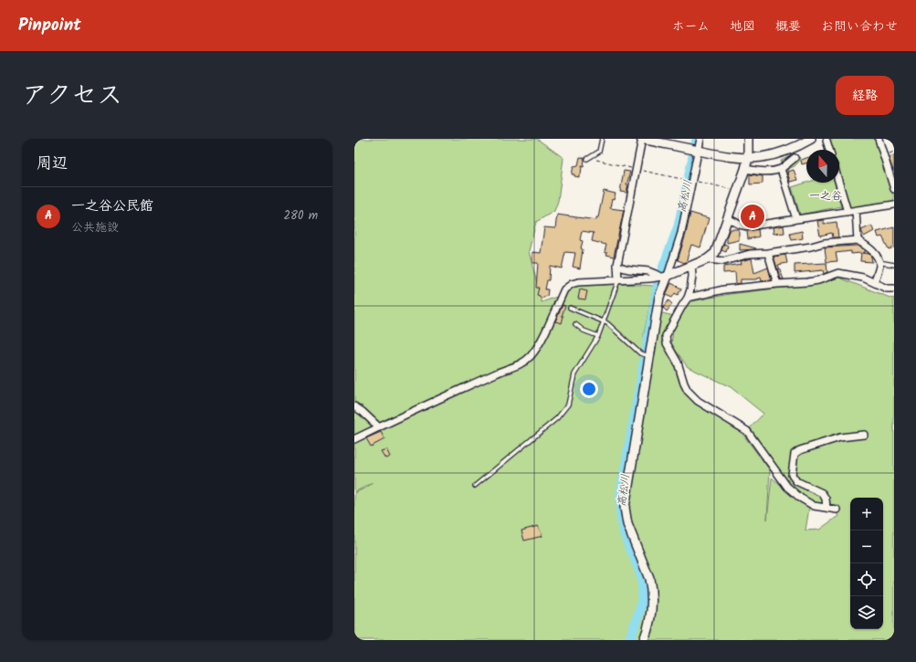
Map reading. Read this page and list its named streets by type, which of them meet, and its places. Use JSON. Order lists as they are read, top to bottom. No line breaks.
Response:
{"districts":["一之谷"],"water":["高松川"],"north":"top","page":{"header":"Pinpoint","nav":["ホーム","地図","概要","お問い合わせ"],"title":"アクセス","buttons":"経路","heading":"周辺","list":[{"mark":"A","name":"一之谷公民館","note":"公共施設","value":"280 m"}],"pins":"A","map_buttons":["+","−"]}}
